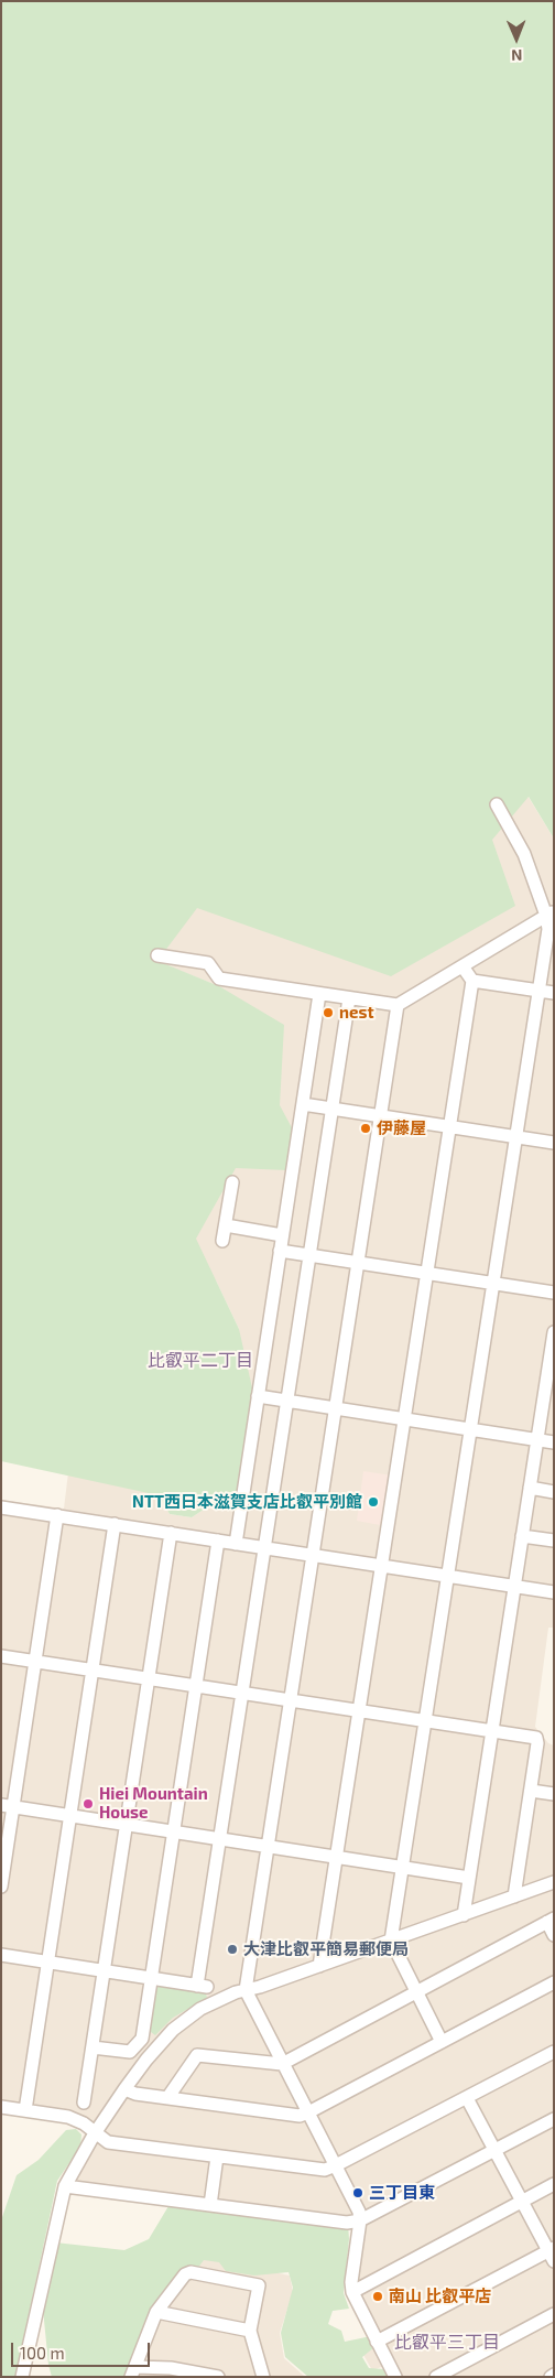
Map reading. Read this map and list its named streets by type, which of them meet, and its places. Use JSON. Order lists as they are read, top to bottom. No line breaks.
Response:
{"districts":["比叡平二丁目","比叡平三丁目"],"places":["nest","伊藤屋","NTT西日本滋賀支店比叡平別館","Hiei Mountain House","大津比叡平簡易郵便局","三丁目東","南山 比叡平店"],"scale_bar":"100 m","north":"bottom"}
